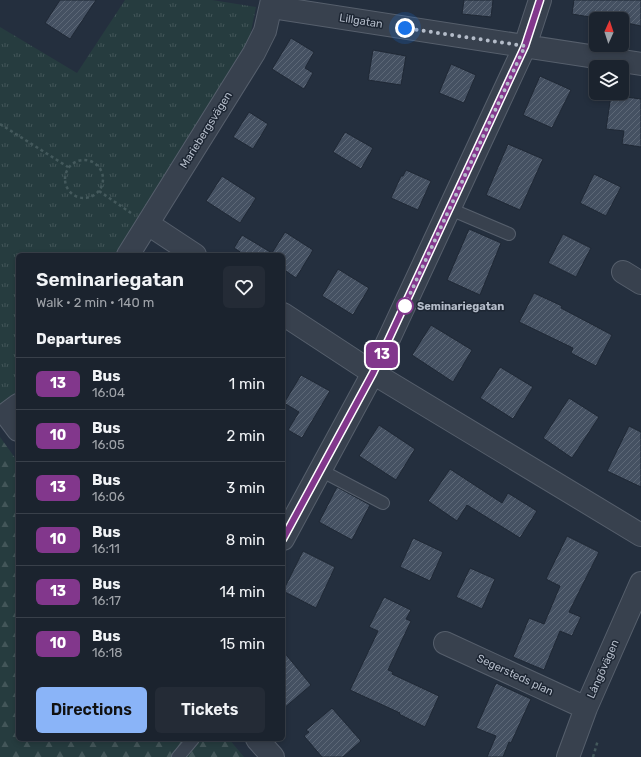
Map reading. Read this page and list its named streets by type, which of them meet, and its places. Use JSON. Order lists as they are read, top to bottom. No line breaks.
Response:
{"streets":{"street":["Lillgatan","Mariebergsvägen","Långövägen","Segersteds plan"]},"crossings":[["Lillgatan","Mariebergsvägen"],["Långövägen","Segersteds plan"]],"places":["Seminariegatan"],"lines":["bus line 13"],"north":"top","page":{"on_map":"13","heading":[["Seminariegatan","Walk · 2 min · 140 m"],"Departures"],"list":[{"mark":"13","name":"Bus","note":"16:04","value":"1 min"},{"mark":"10","name":"Bus","note":"16:05","value":"2 min"},{"mark":"13","name":"Bus","note":"16:06","value":"3 min"},{"mark":"10","name":"Bus","note":"16:11","value":"8 min"},{"mark":"13","name":"Bus","note":"16:17","value":"14 min"},{"mark":"10","name":"Bus","note":"16:18","value":"15 min"}],"buttons":["Directions","Tickets"]}}
